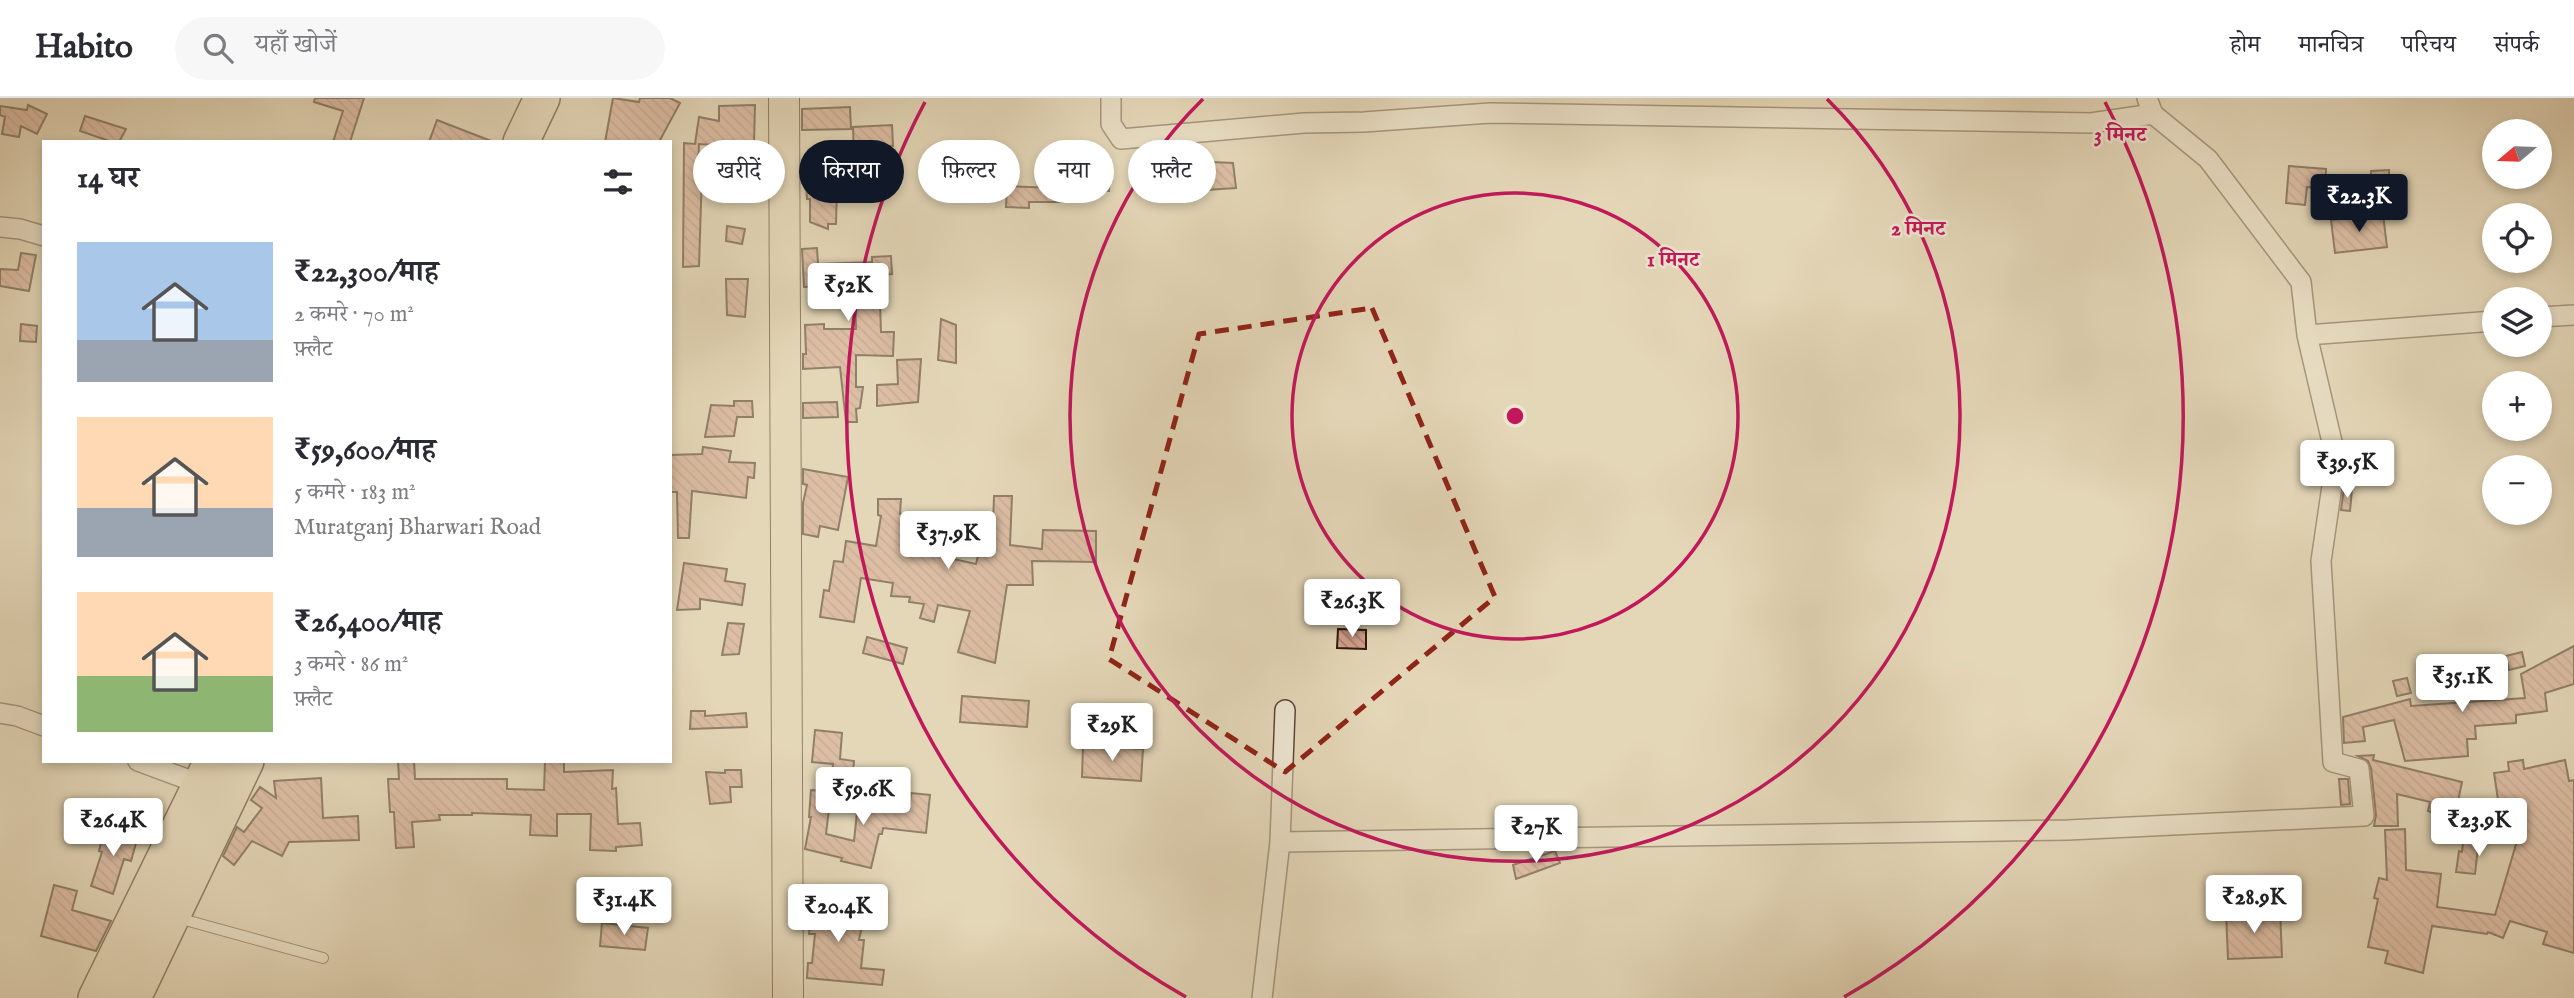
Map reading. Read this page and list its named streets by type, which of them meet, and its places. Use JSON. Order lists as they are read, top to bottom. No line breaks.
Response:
{"north":"left","page":{"header":"Habito","search":"यहाँ खोजें","nav":["होम","मानचित्र","परिचय","संपर्क"],"map_buttons":["+","−"],"chip":["खरीदें","किराया","फ़िल्टर","नया","फ़्लैट"],"heading":"14 घर","price":["₹22.3K","₹52K","₹39.5K","₹37.9K","₹26.3K","₹35.1K","₹29K","₹59.6K","₹26.4K","₹23.9K","₹27K","₹28.9K","₹31.4K","₹20.4K"],"list":[{"name":"₹22,300/माह","note":"2 कमरे · 70 m² · फ़्लैट"},{"name":"₹59,600/माह","note":"5 कमरे · 183 m² · Muratganj Bharwari Road"},{"name":"₹26,400/माह","note":"3 कमरे · 86 m² · फ़्लैट"}]},"rings":["3 मिनट","2 मिनट","1 मिनट"]}
